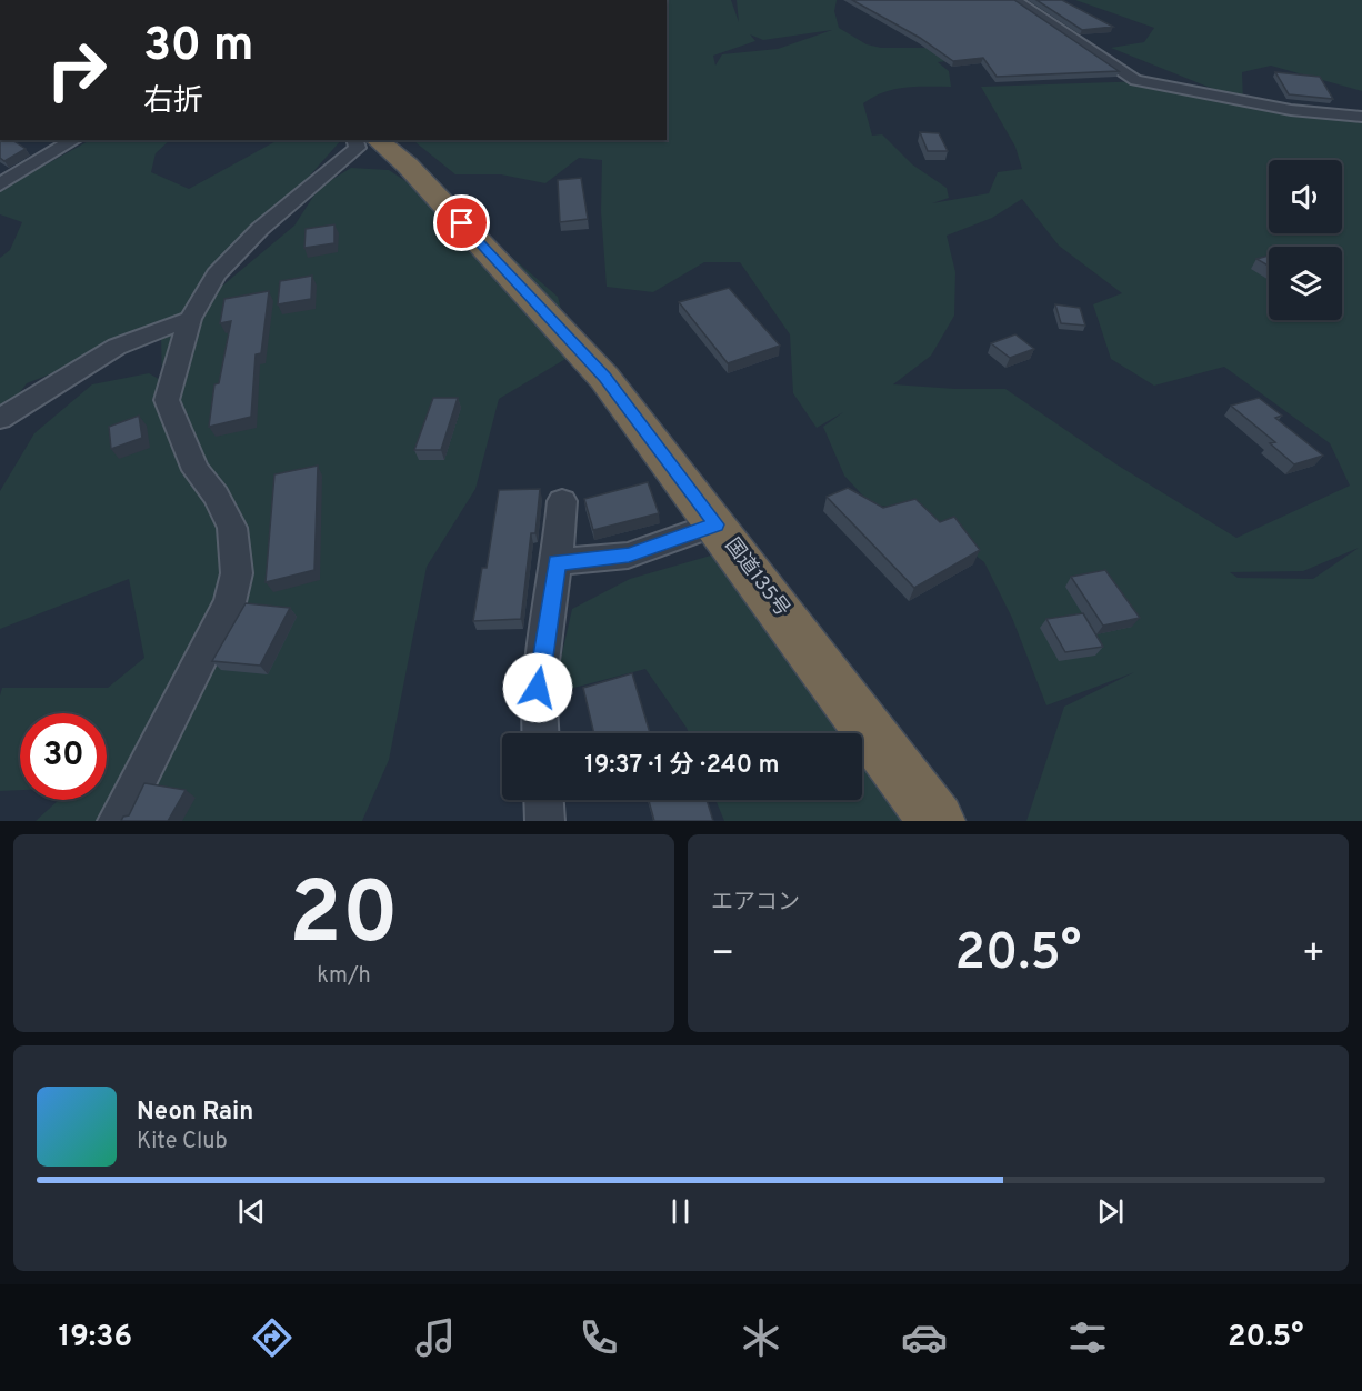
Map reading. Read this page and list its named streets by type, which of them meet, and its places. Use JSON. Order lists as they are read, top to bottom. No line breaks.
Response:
{"streets":{"highway":["国道135号"]},"page":{"turn":["30 m","右折"],"limit":"30","trip":"19:37 · 1 分 · 240 m","tile":[["20","km/h"],"エアコン"],"heat":["−","20.5°","+"],"song":["Neon Rain","Kite Club"],"tabs":["19:36","20.5°"]}}
